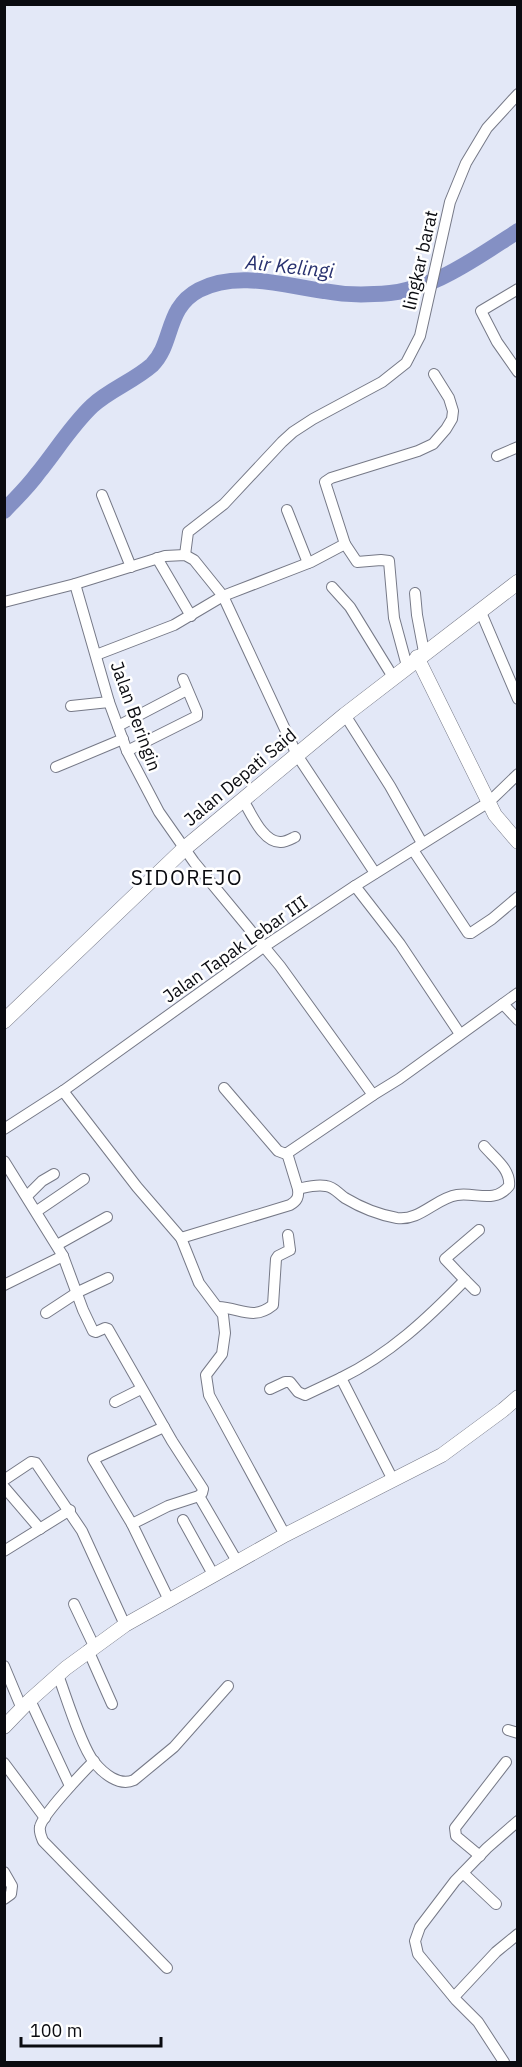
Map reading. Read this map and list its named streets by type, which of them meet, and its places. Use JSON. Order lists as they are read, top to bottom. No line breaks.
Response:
{"streets":{"main road":["Jalan Depati Said"],"street":["lingkar barat","Jalan Beringin","Jalan Tapak Lebar III"]},"crossings":[["Jalan Beringin","Jalan Depati Said"],["Jalan Beringin","Jalan Tapak Lebar III"]],"districts":["SIDOREJO"],"water":["Air Kelingi"],"scale_bar":"100 m"}
